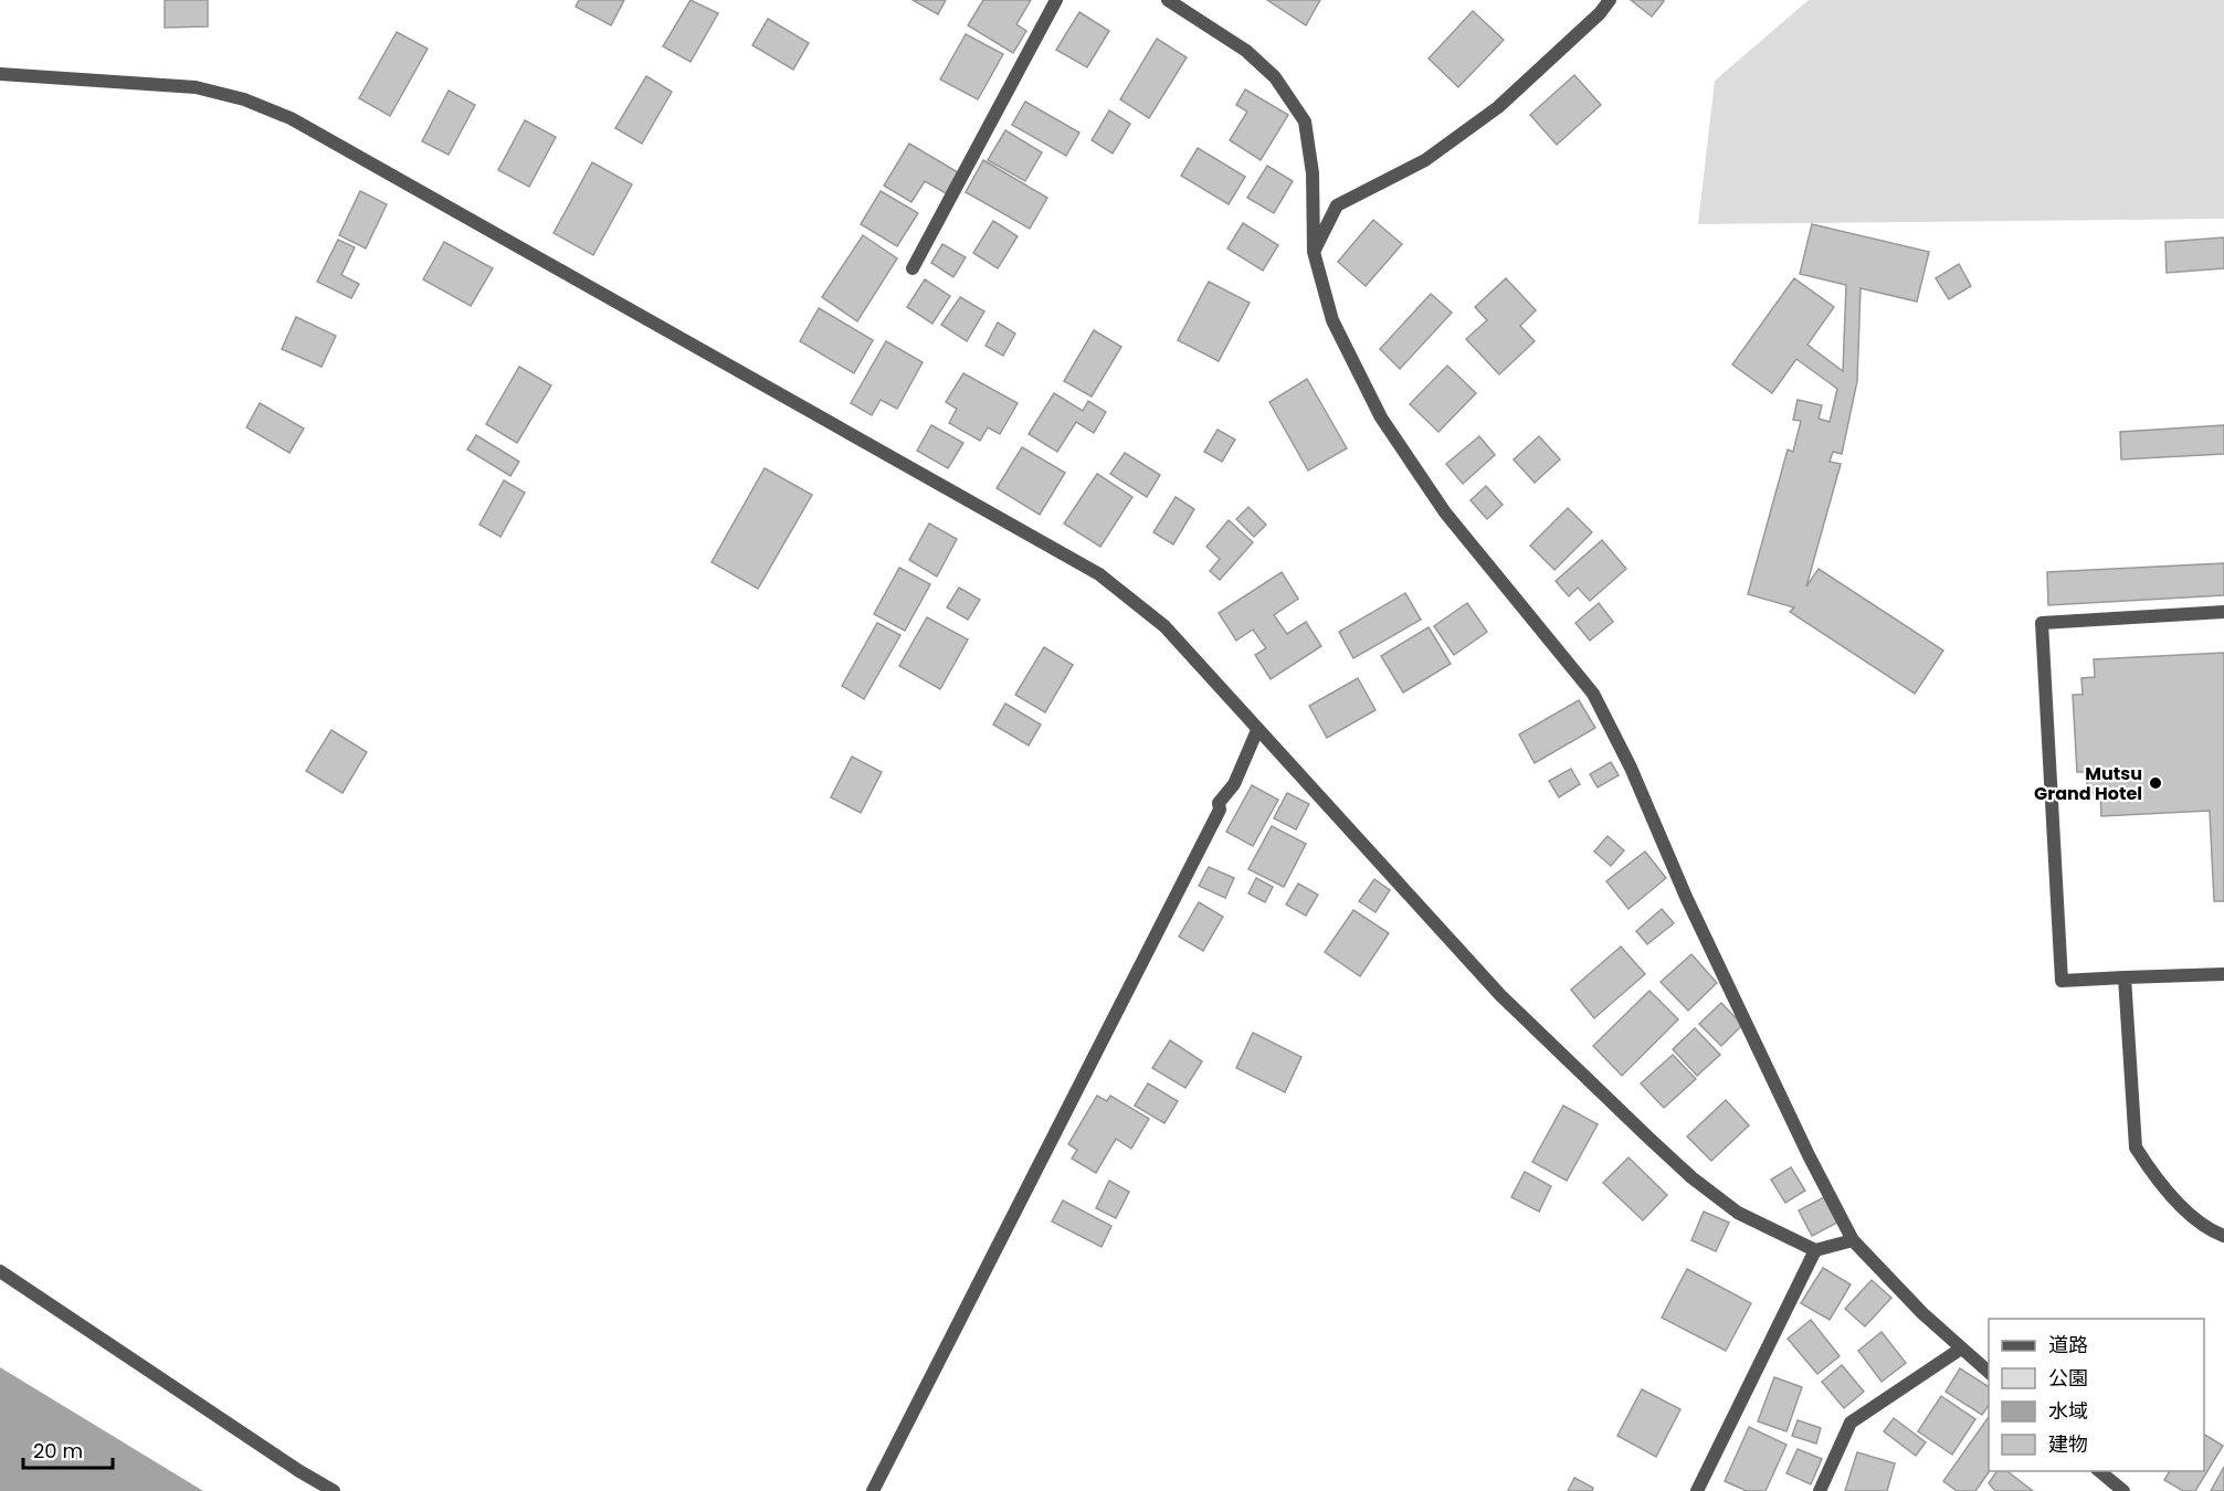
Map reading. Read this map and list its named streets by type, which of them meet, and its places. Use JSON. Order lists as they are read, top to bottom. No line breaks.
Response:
{"places":["Mutsu Grand Hotel"],"legend":["道路","公園","水域","建物"],"scale_bar":"20 m"}
